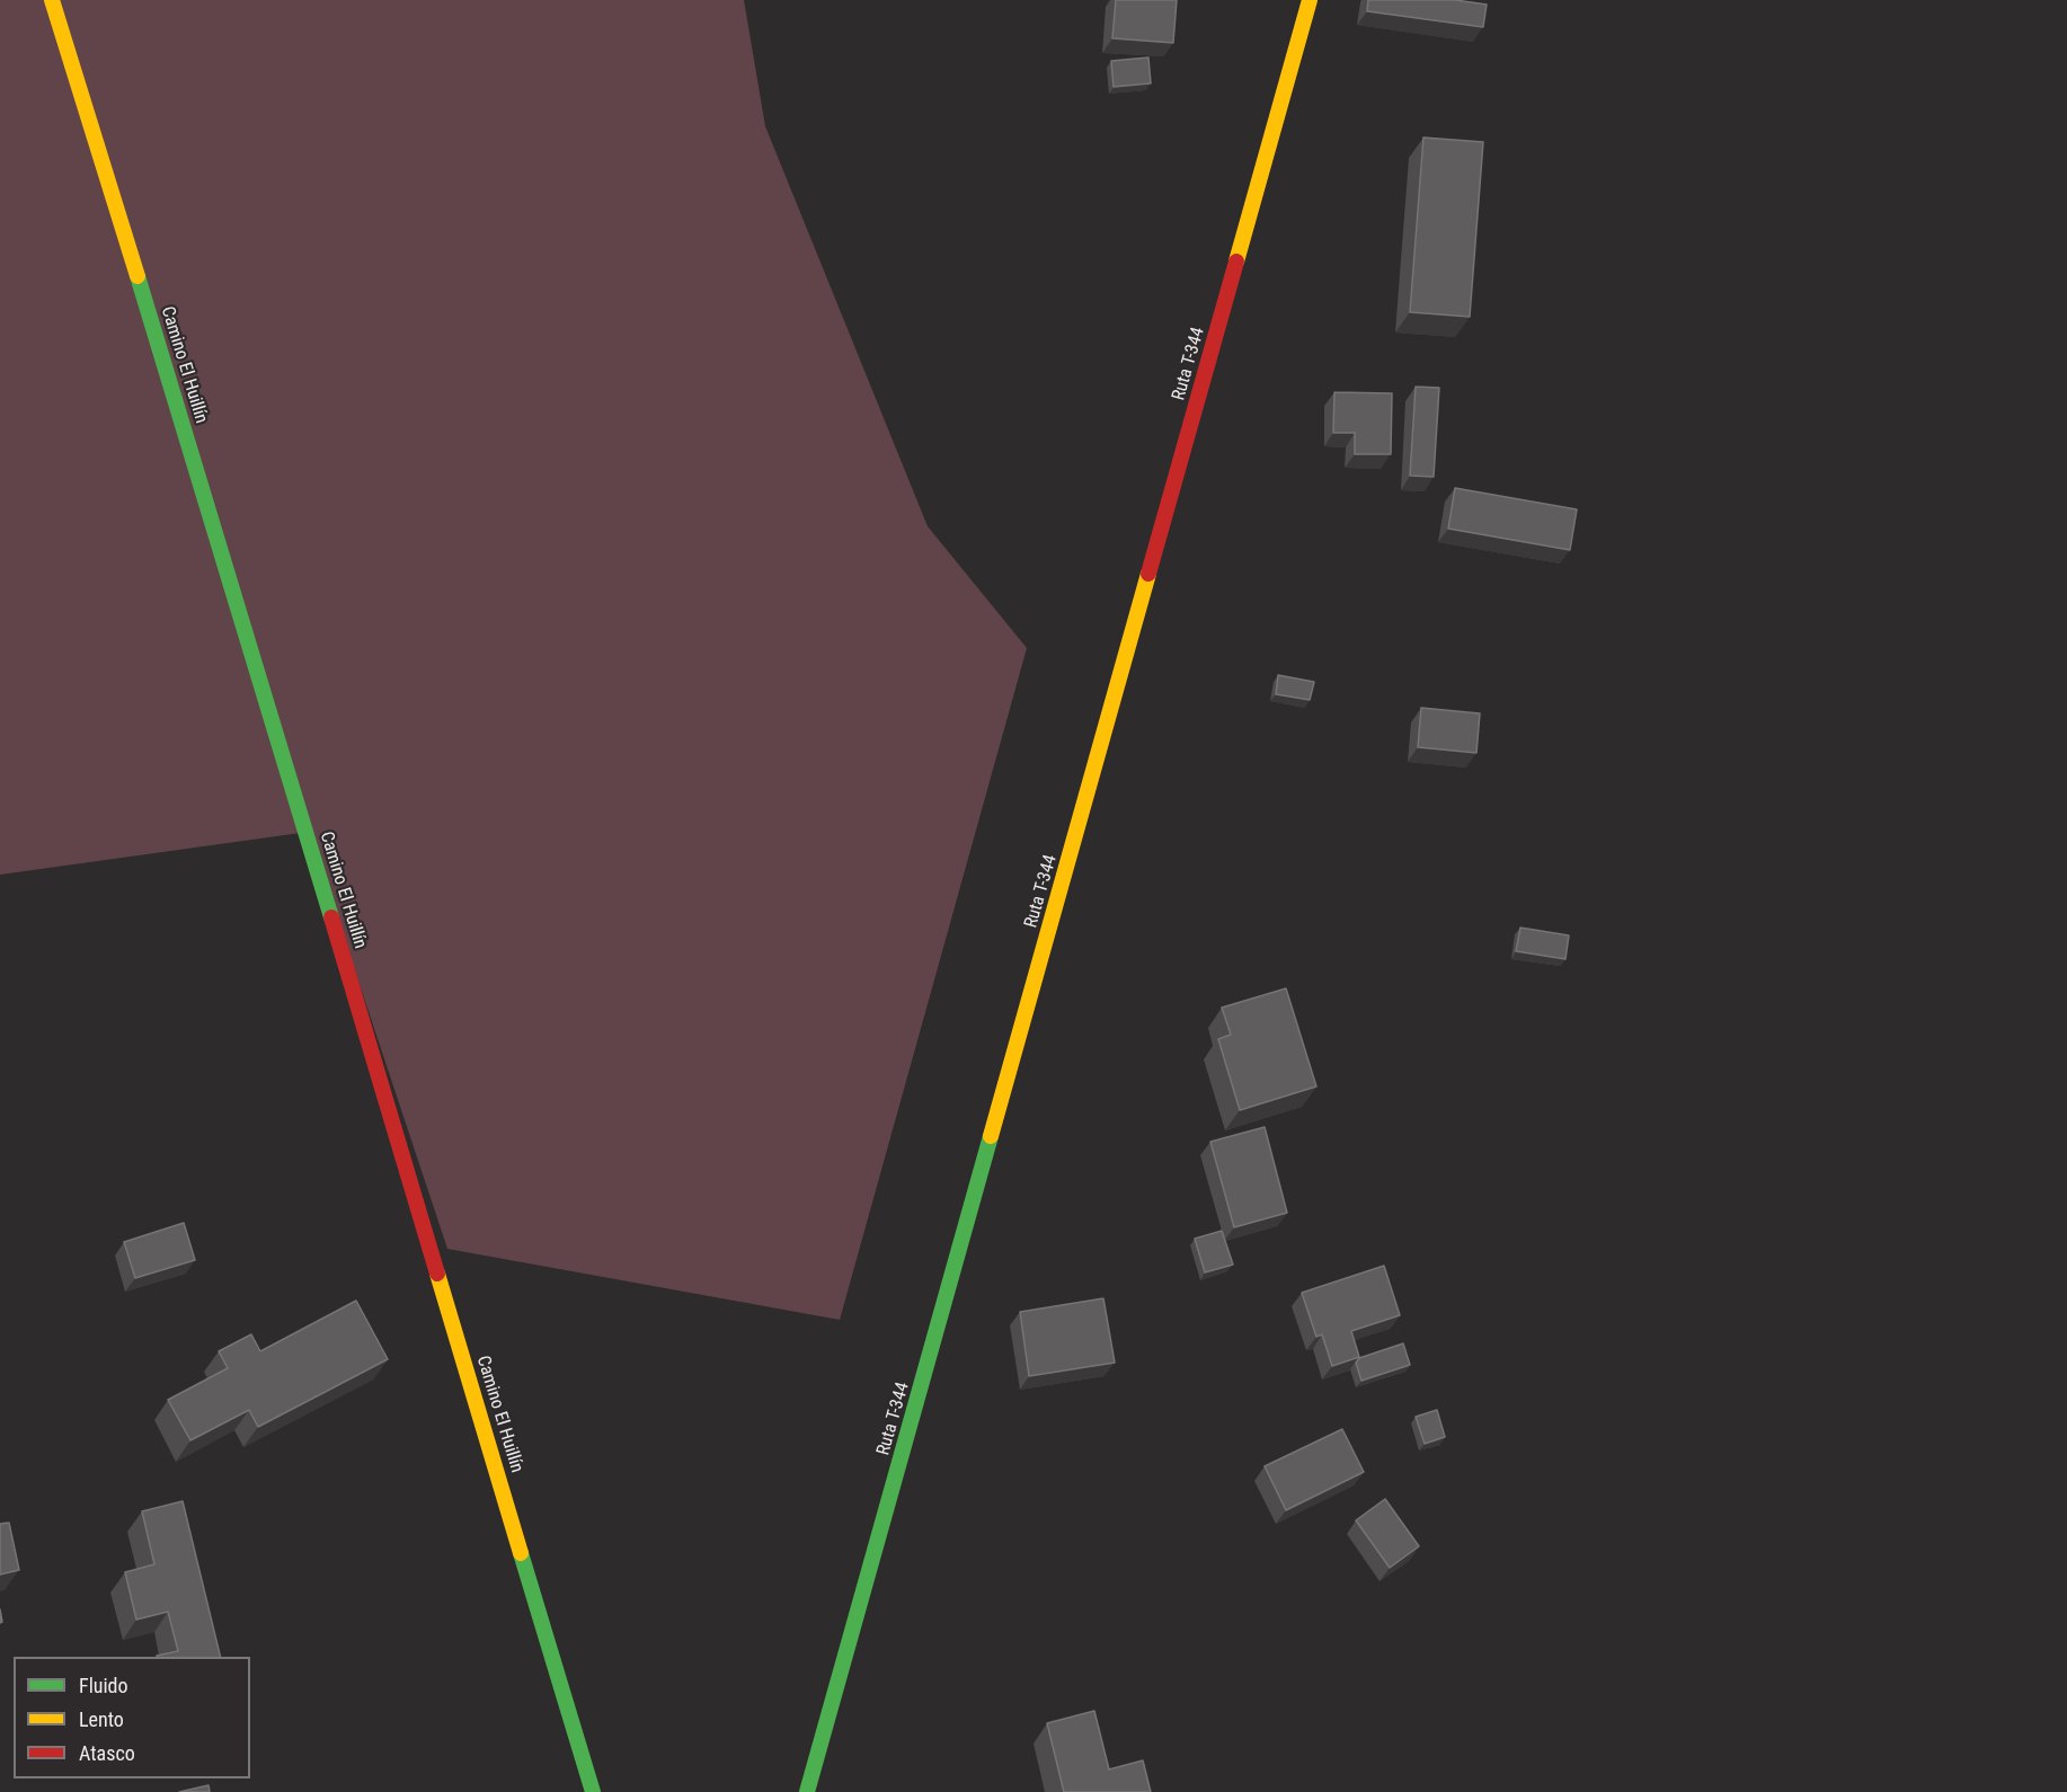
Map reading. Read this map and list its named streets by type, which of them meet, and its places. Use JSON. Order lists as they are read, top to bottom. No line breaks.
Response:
{"streets":{"street":["Ruta T-344","Camino El Huillín"]},"legend":["Fluido","Lento","Atasco"]}
